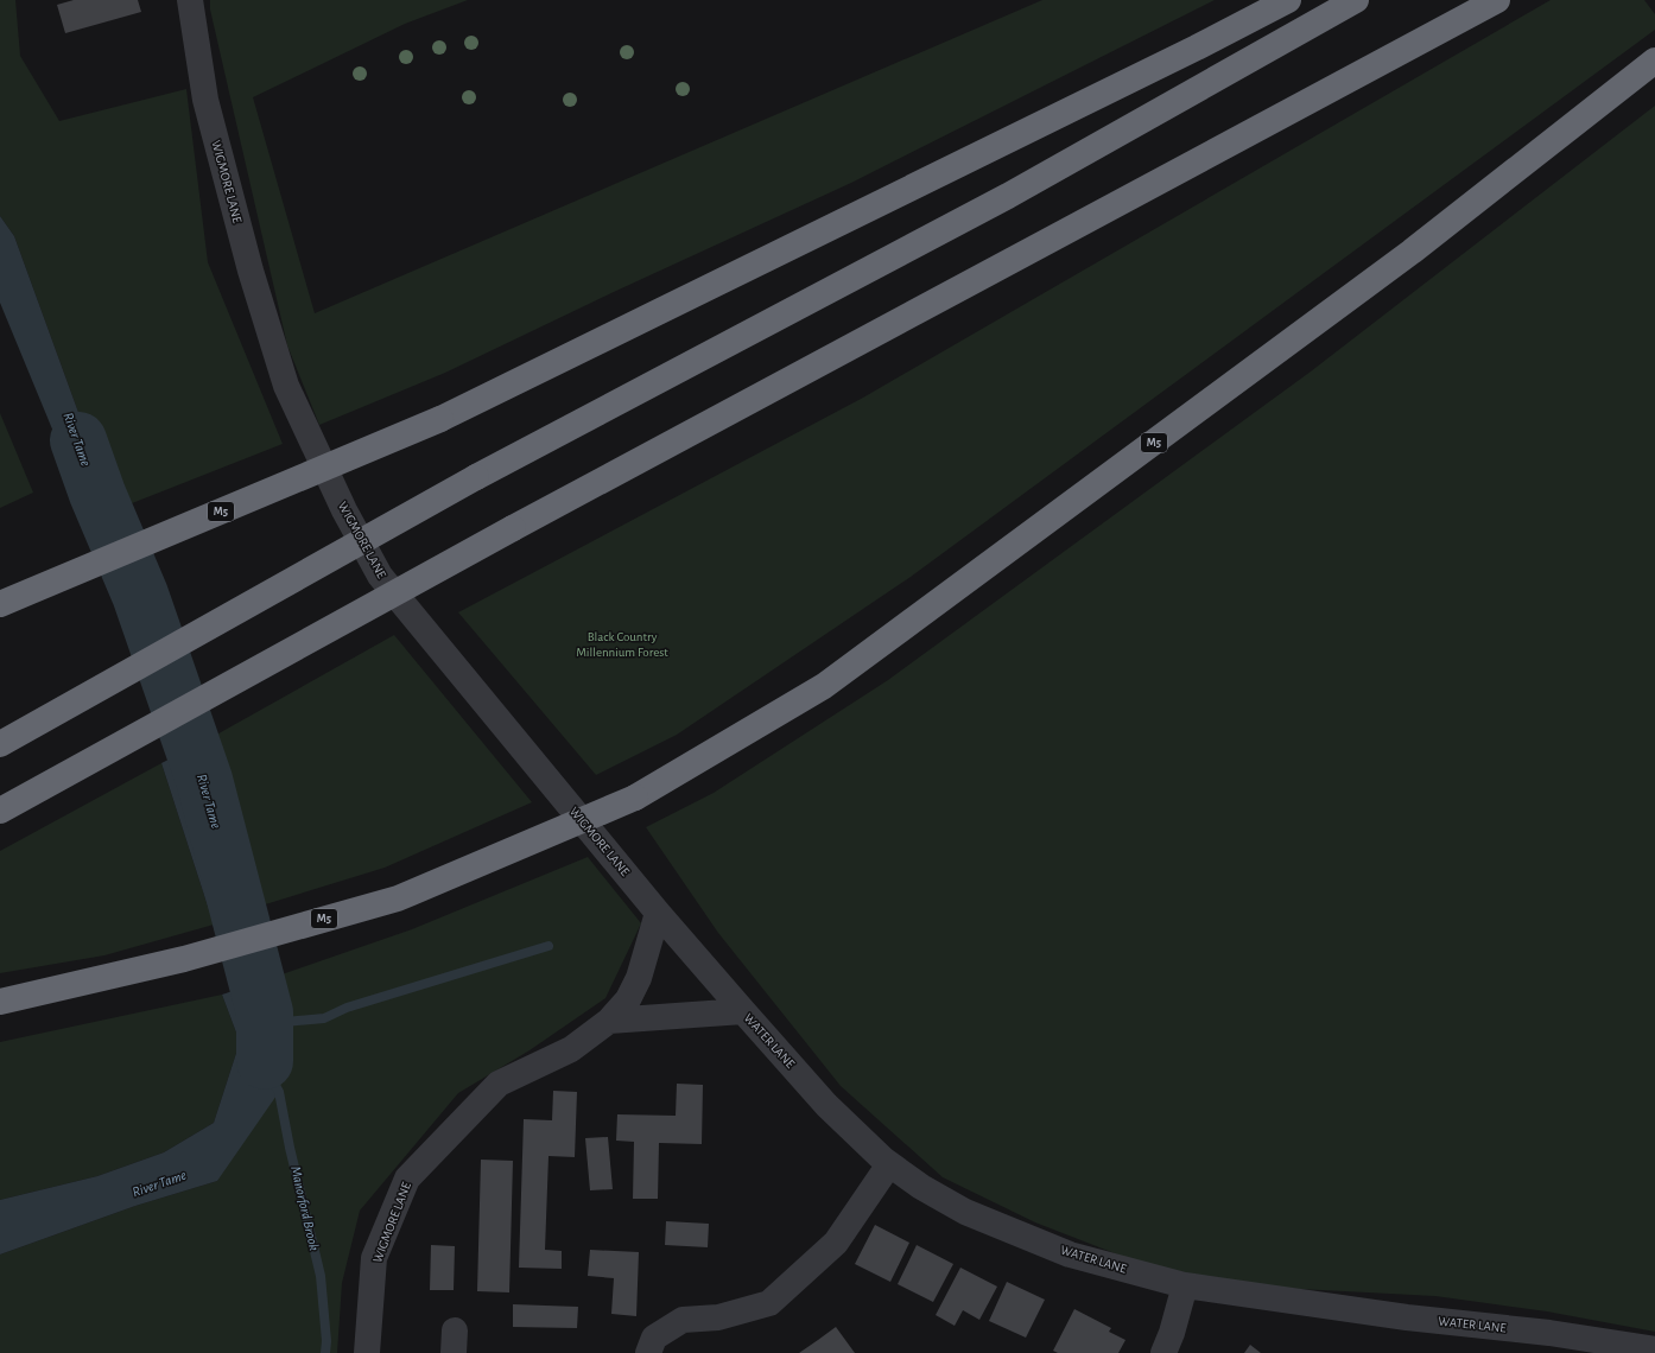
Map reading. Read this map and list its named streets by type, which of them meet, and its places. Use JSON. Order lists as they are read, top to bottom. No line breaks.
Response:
{"streets":{"highway":["M5"],"street":["WIGMORE LANE","WATER LANE"]},"crossings":[["WIGMORE LANE","WATER LANE"]],"water":["River Tame","Manorford Brook"],"parks":["Black Country Millennium Forest"]}
